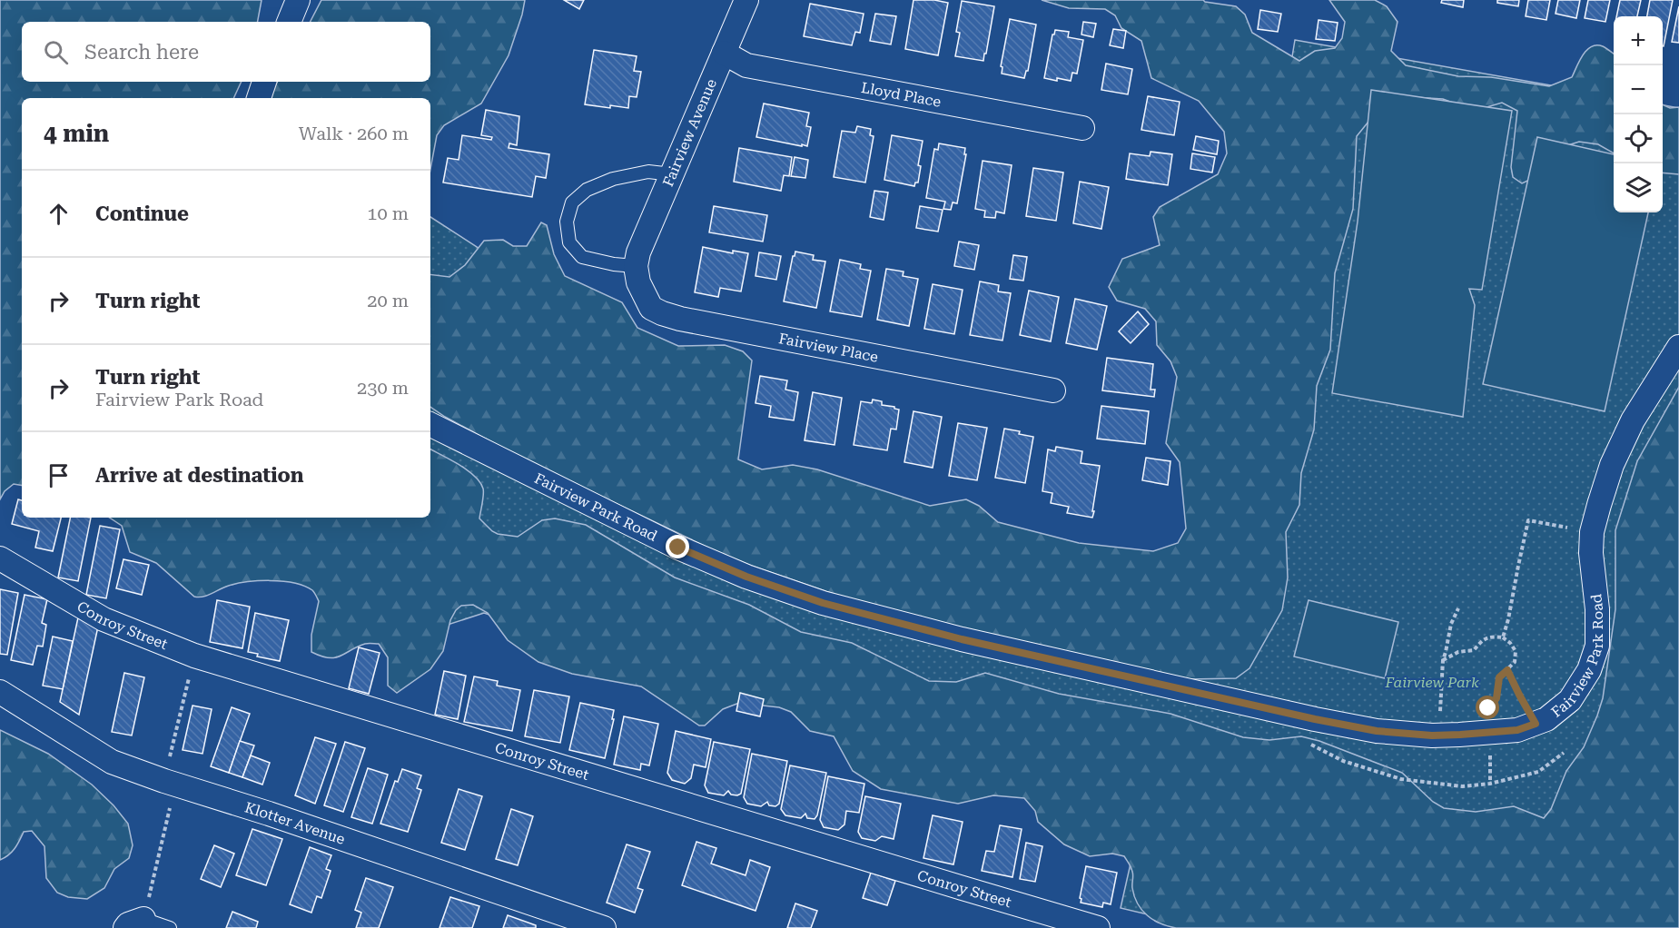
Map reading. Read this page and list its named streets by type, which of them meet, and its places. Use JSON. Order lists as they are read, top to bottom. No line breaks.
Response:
{"streets":{"street":["Lloyd Place","Fairview Avenue","Fairview Place","Fairview Park Road","Conroy Street","Klotter Avenue"]},"crossings":[["Lloyd Place","Fairview Avenue"],["Fairview Avenue","Fairview Place"]],"parks":["Fairview Park"],"page":{"map_buttons":["+","−"],"search":"Search here","heading":["4 min","Walk · 260 m"],"list":[["Continue","10 m"],["Turn right","20 m"],["Turn right","Fairview Park Road","230 m"],"Arrive at destination"]}}
